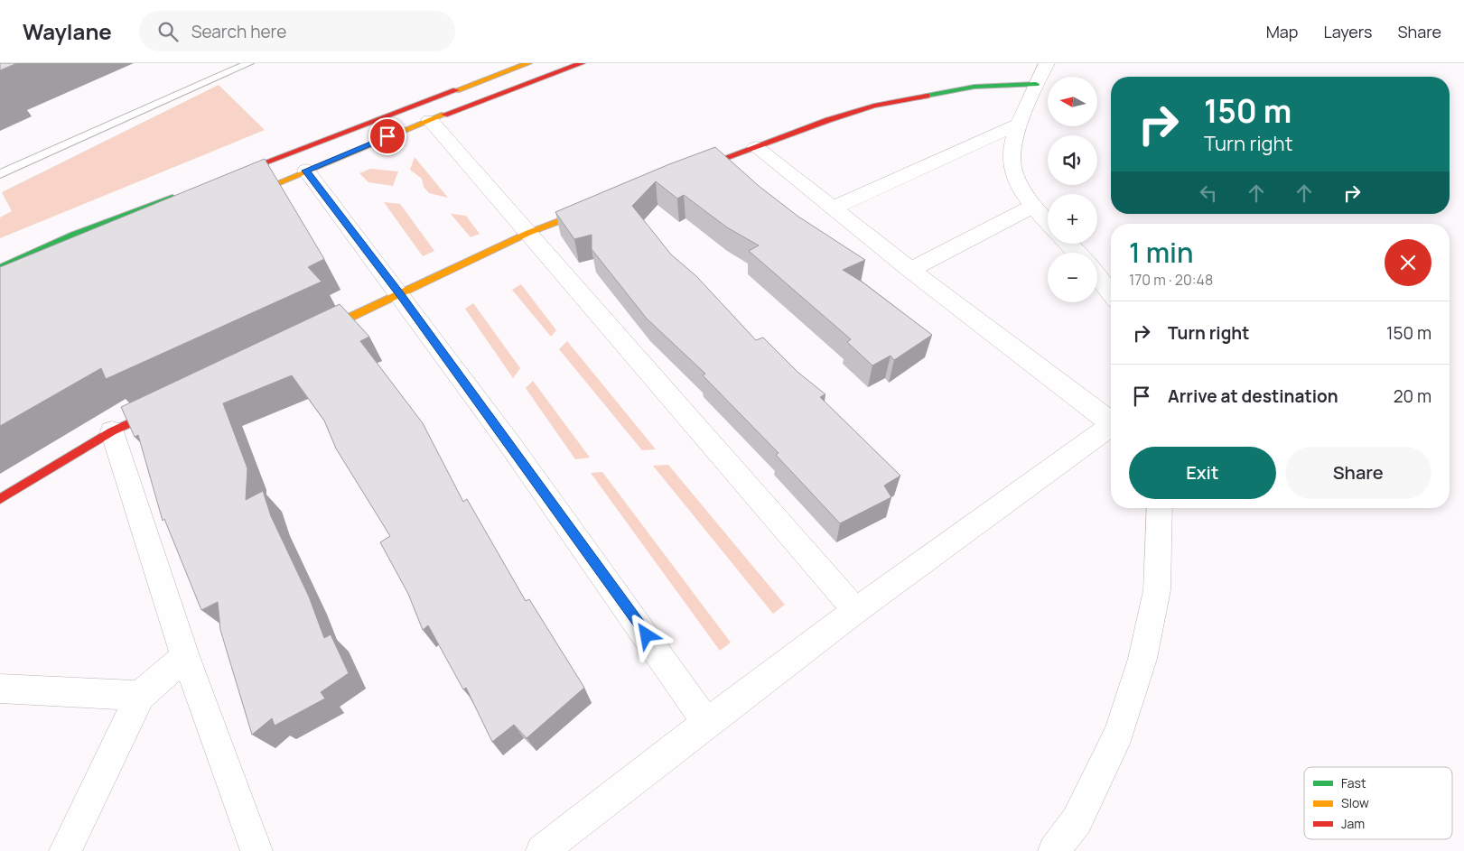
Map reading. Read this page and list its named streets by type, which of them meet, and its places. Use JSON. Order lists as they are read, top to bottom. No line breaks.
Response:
{"legend":["Fast","Slow","Jam"],"north":"left","page":{"header":"Waylane","search":"Search here","nav":["Map","Layers","Share"],"map_buttons":["+","−"],"turn":["150 m","Turn right"],"heading":["1 min","170 m · 20:48"],"list":[{"name":"Turn right","value":"150 m"},{"name":"Arrive at destination","value":"20 m"}],"buttons":["Exit","Share"]}}
